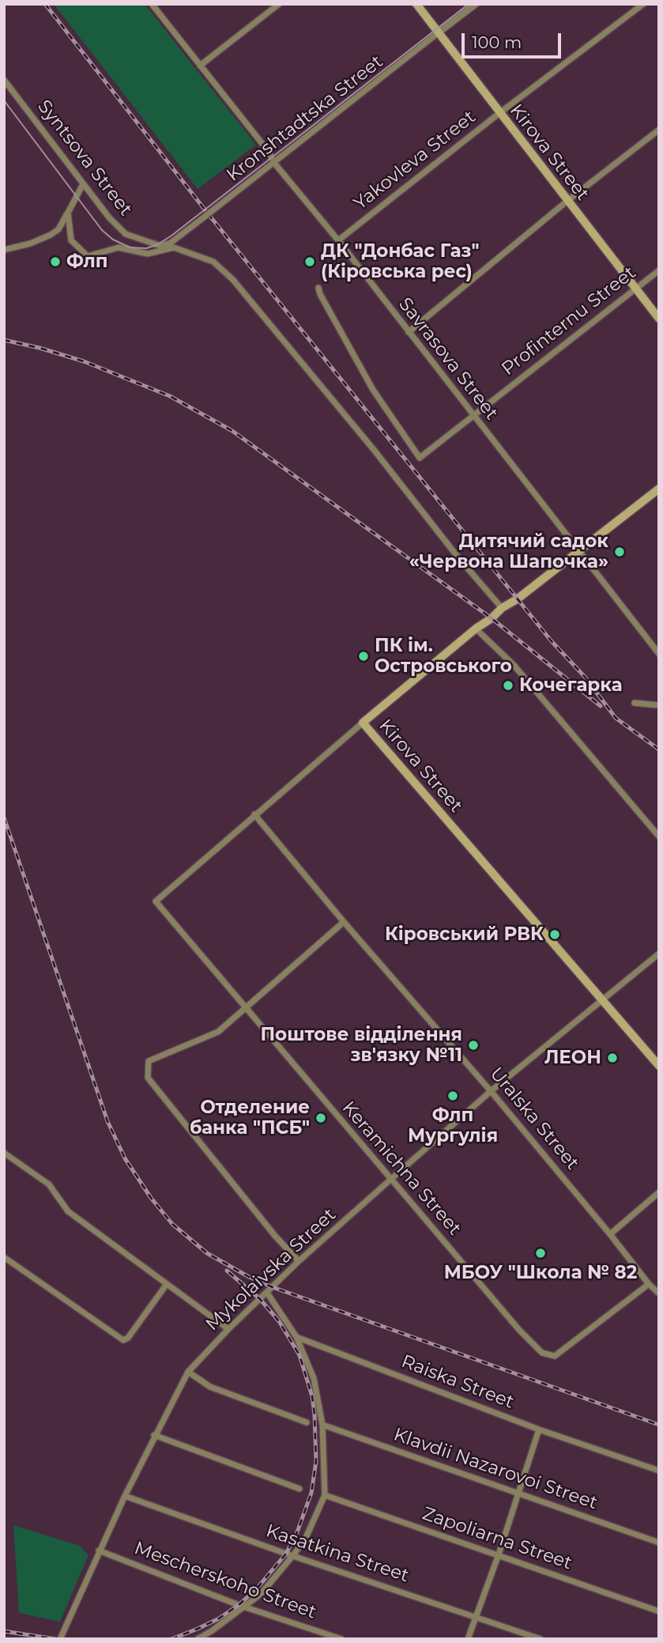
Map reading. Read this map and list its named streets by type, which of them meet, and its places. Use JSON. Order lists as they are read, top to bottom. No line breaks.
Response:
{"streets":{"main road":["Kirova Street"],"street":["Kronshtadtska Street","Syntsova Street","Yakovleva Street","Profinternu Street","Savrasova Street","Uralska Street","Keramichna Street","Mykolaivska Street","Raiska Street","Klavdii Nazarovoi Street","Zapoliarna Street","Kasatkina Street","Mescherskoho Street"]},"crossings":[["Kronshtadtska Street","Kirova Street"],["Kronshtadtska Street","Syntsova Street"],["Kronshtadtska Street","Savrasova Street"],["Kirova Street","Yakovleva Street"],["Kirova Street","Profinternu Street"],["Kirova Street","Savrasova Street"],["Kirova Street","Mykolaivska Street"],["Yakovleva Street","Savrasova Street"],["Profinternu Street","Savrasova Street"],["Uralska Street","Keramichna Street"],["Uralska Street","Mykolaivska Street"],["Keramichna Street","Mykolaivska Street"],["Mykolaivska Street","Kasatkina Street"],["Mykolaivska Street","Mescherskoho Street"]],"places":["Флп","ДК \"Донбас Газ\" (Кіровська рес)","Дитячий садок «Червона Шапочка»","ПК ім. Островського","Кочегарка","Кіровський РВК","Поштове відділення зв'язку №11","ЛЕОН","Флп Мургулія","Отделение банка \"ПСБ\"","МБОУ \"Школа № 82"],"scale_bar":"100 m"}
